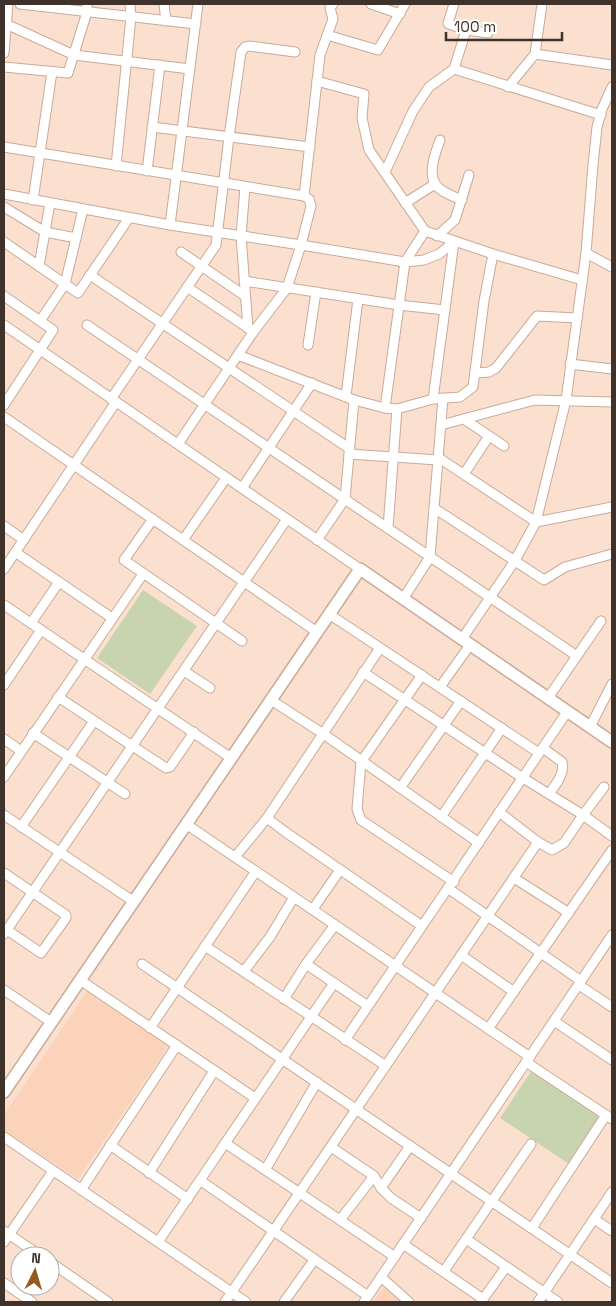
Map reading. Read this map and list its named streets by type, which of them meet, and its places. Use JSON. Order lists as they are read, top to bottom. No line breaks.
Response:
{"scale_bar":"100 m","north":"top"}
